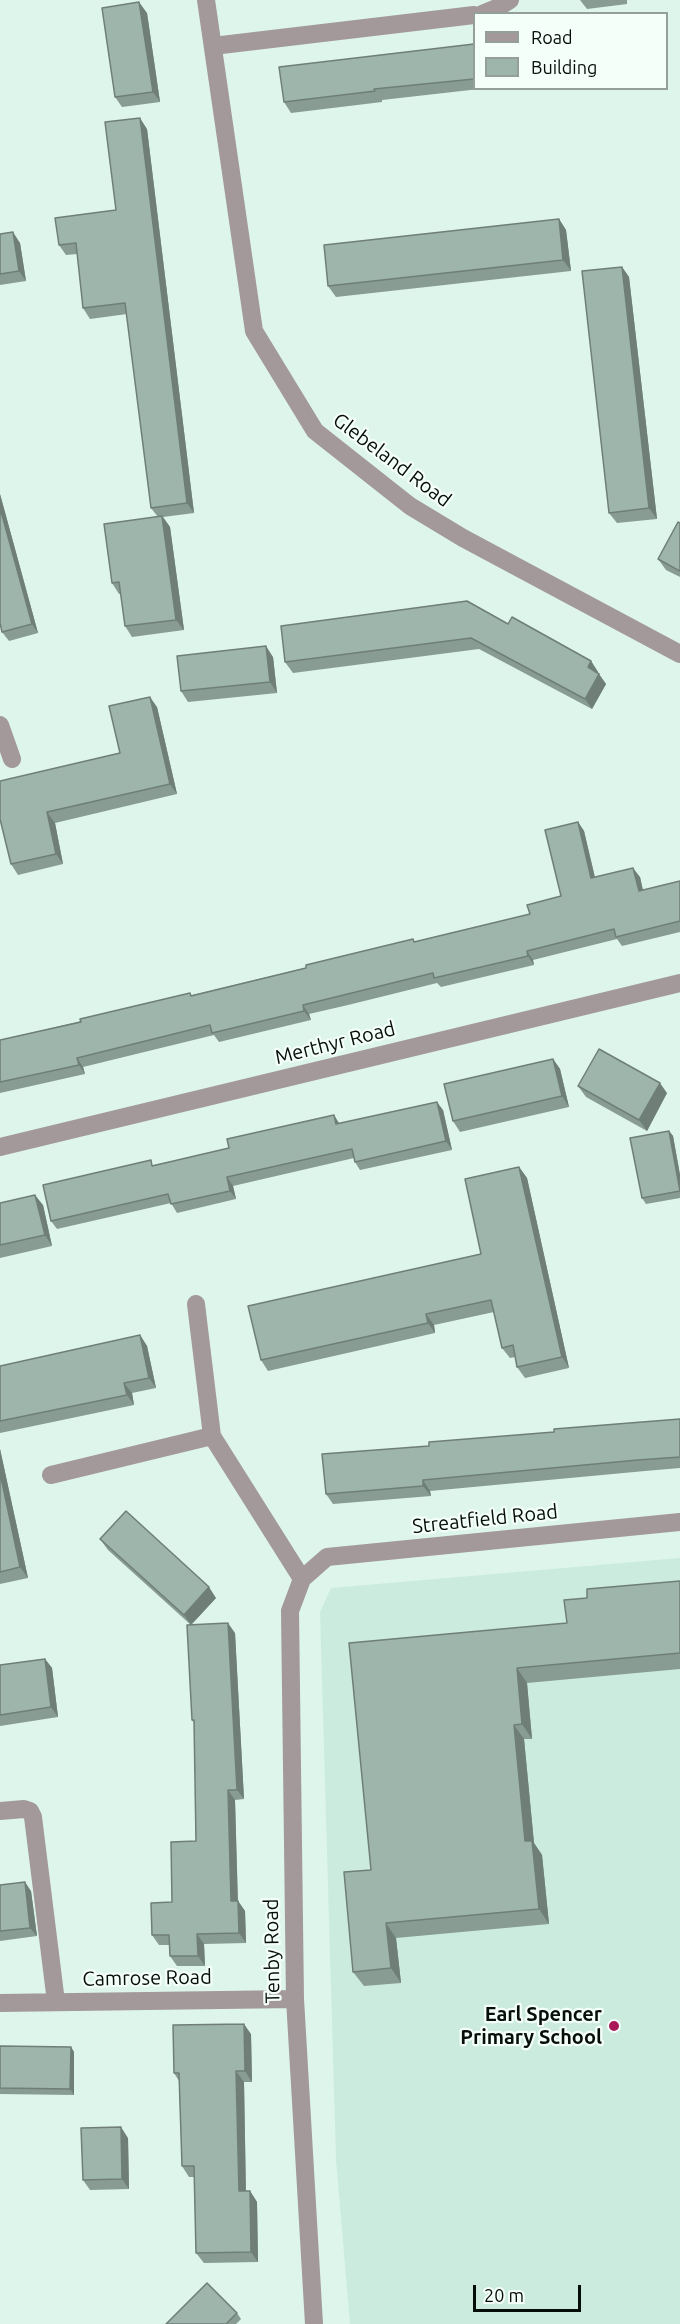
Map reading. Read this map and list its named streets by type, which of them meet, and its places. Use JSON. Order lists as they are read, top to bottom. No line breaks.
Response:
{"streets":{"street":["Glebeland Road","Merthyr Road","Streatfield Road","Tenby Road","Camrose Road"]},"crossings":[["Streatfield Road","Tenby Road"],["Tenby Road","Camrose Road"]],"places":["Earl Spencer Primary School"],"legend":["Road","Building"],"scale_bar":"20 m"}
